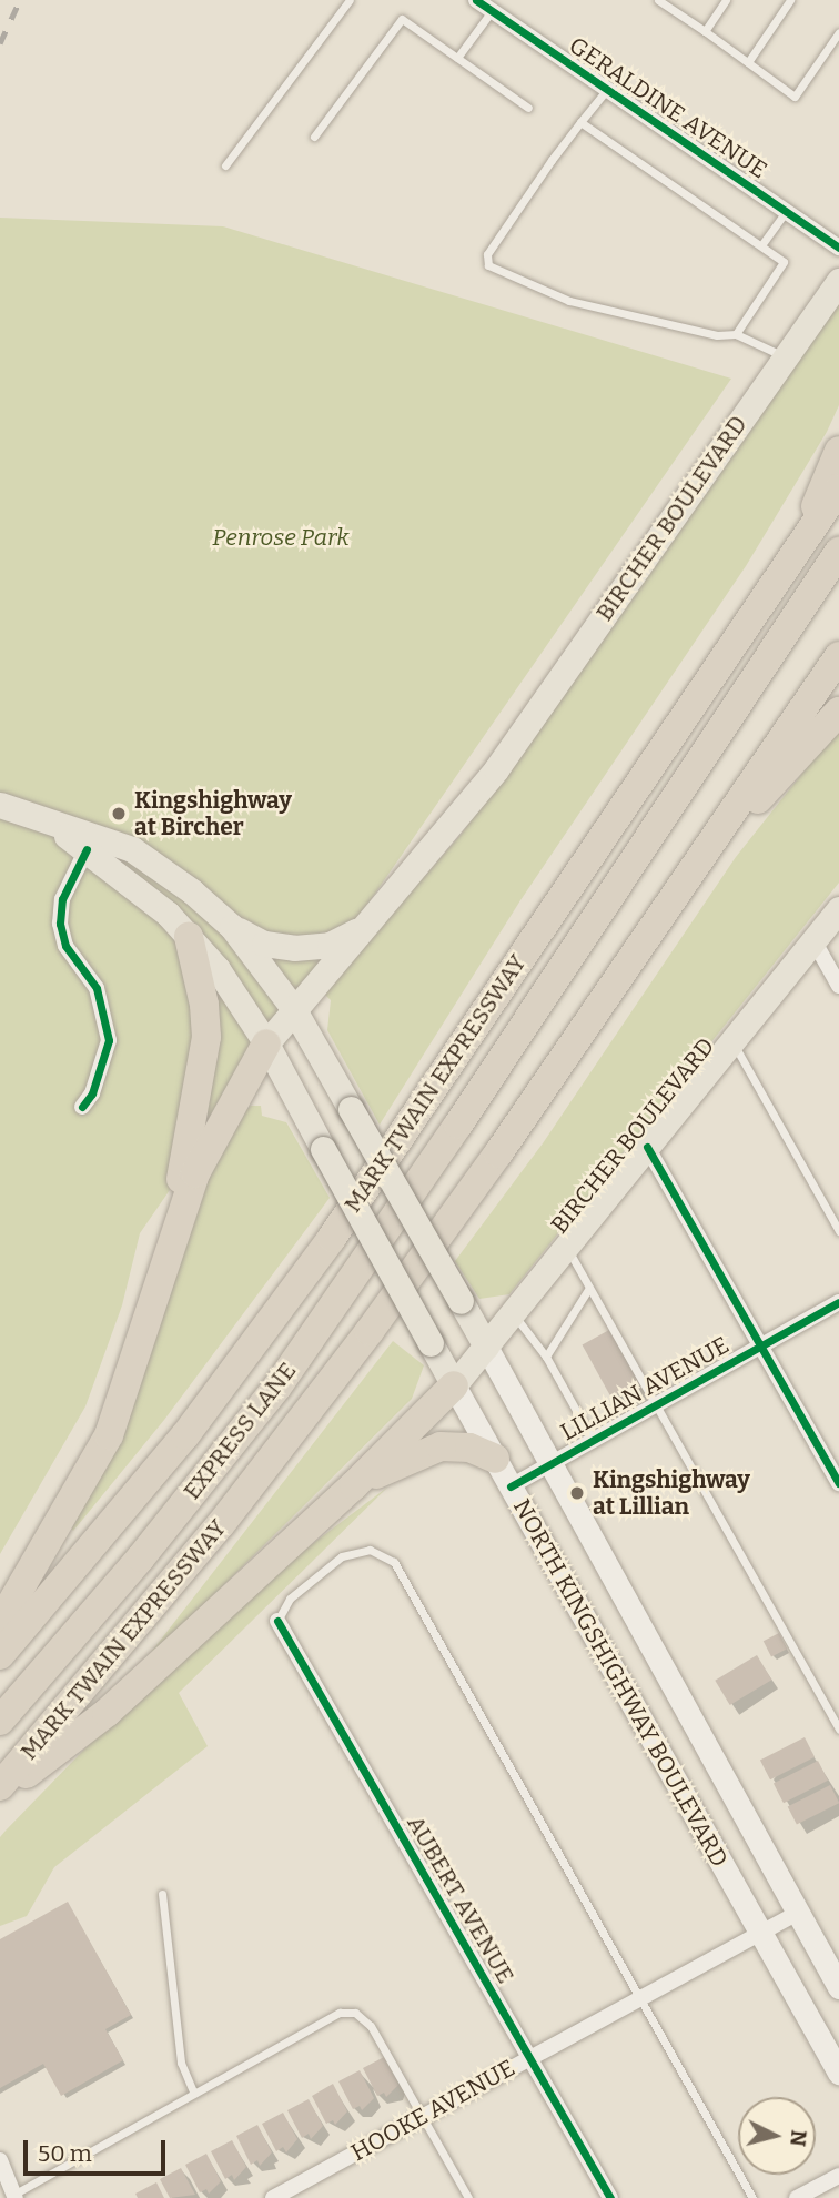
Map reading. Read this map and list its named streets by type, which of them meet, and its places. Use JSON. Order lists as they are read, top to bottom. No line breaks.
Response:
{"streets":{"highway":["MARK TWAIN EXPRESSWAY","EXPRESS LANE"],"main road":["BIRCHER BOULEVARD","NORTH KINGSHIGHWAY BOULEVARD"],"street":["GERALDINE AVENUE","LILLIAN AVENUE","AUBERT AVENUE","HOOKE AVENUE"]},"crossings":[["BIRCHER BOULEVARD","NORTH KINGSHIGHWAY BOULEVARD"],["LILLIAN AVENUE","NORTH KINGSHIGHWAY BOULEVARD"],["NORTH KINGSHIGHWAY BOULEVARD","HOOKE AVENUE"],["AUBERT AVENUE","HOOKE AVENUE"]],"parks":["Penrose Park"],"places":["Kingshighway at Bircher","Kingshighway at Lillian"],"scale_bar":"50 m","north":"right"}
